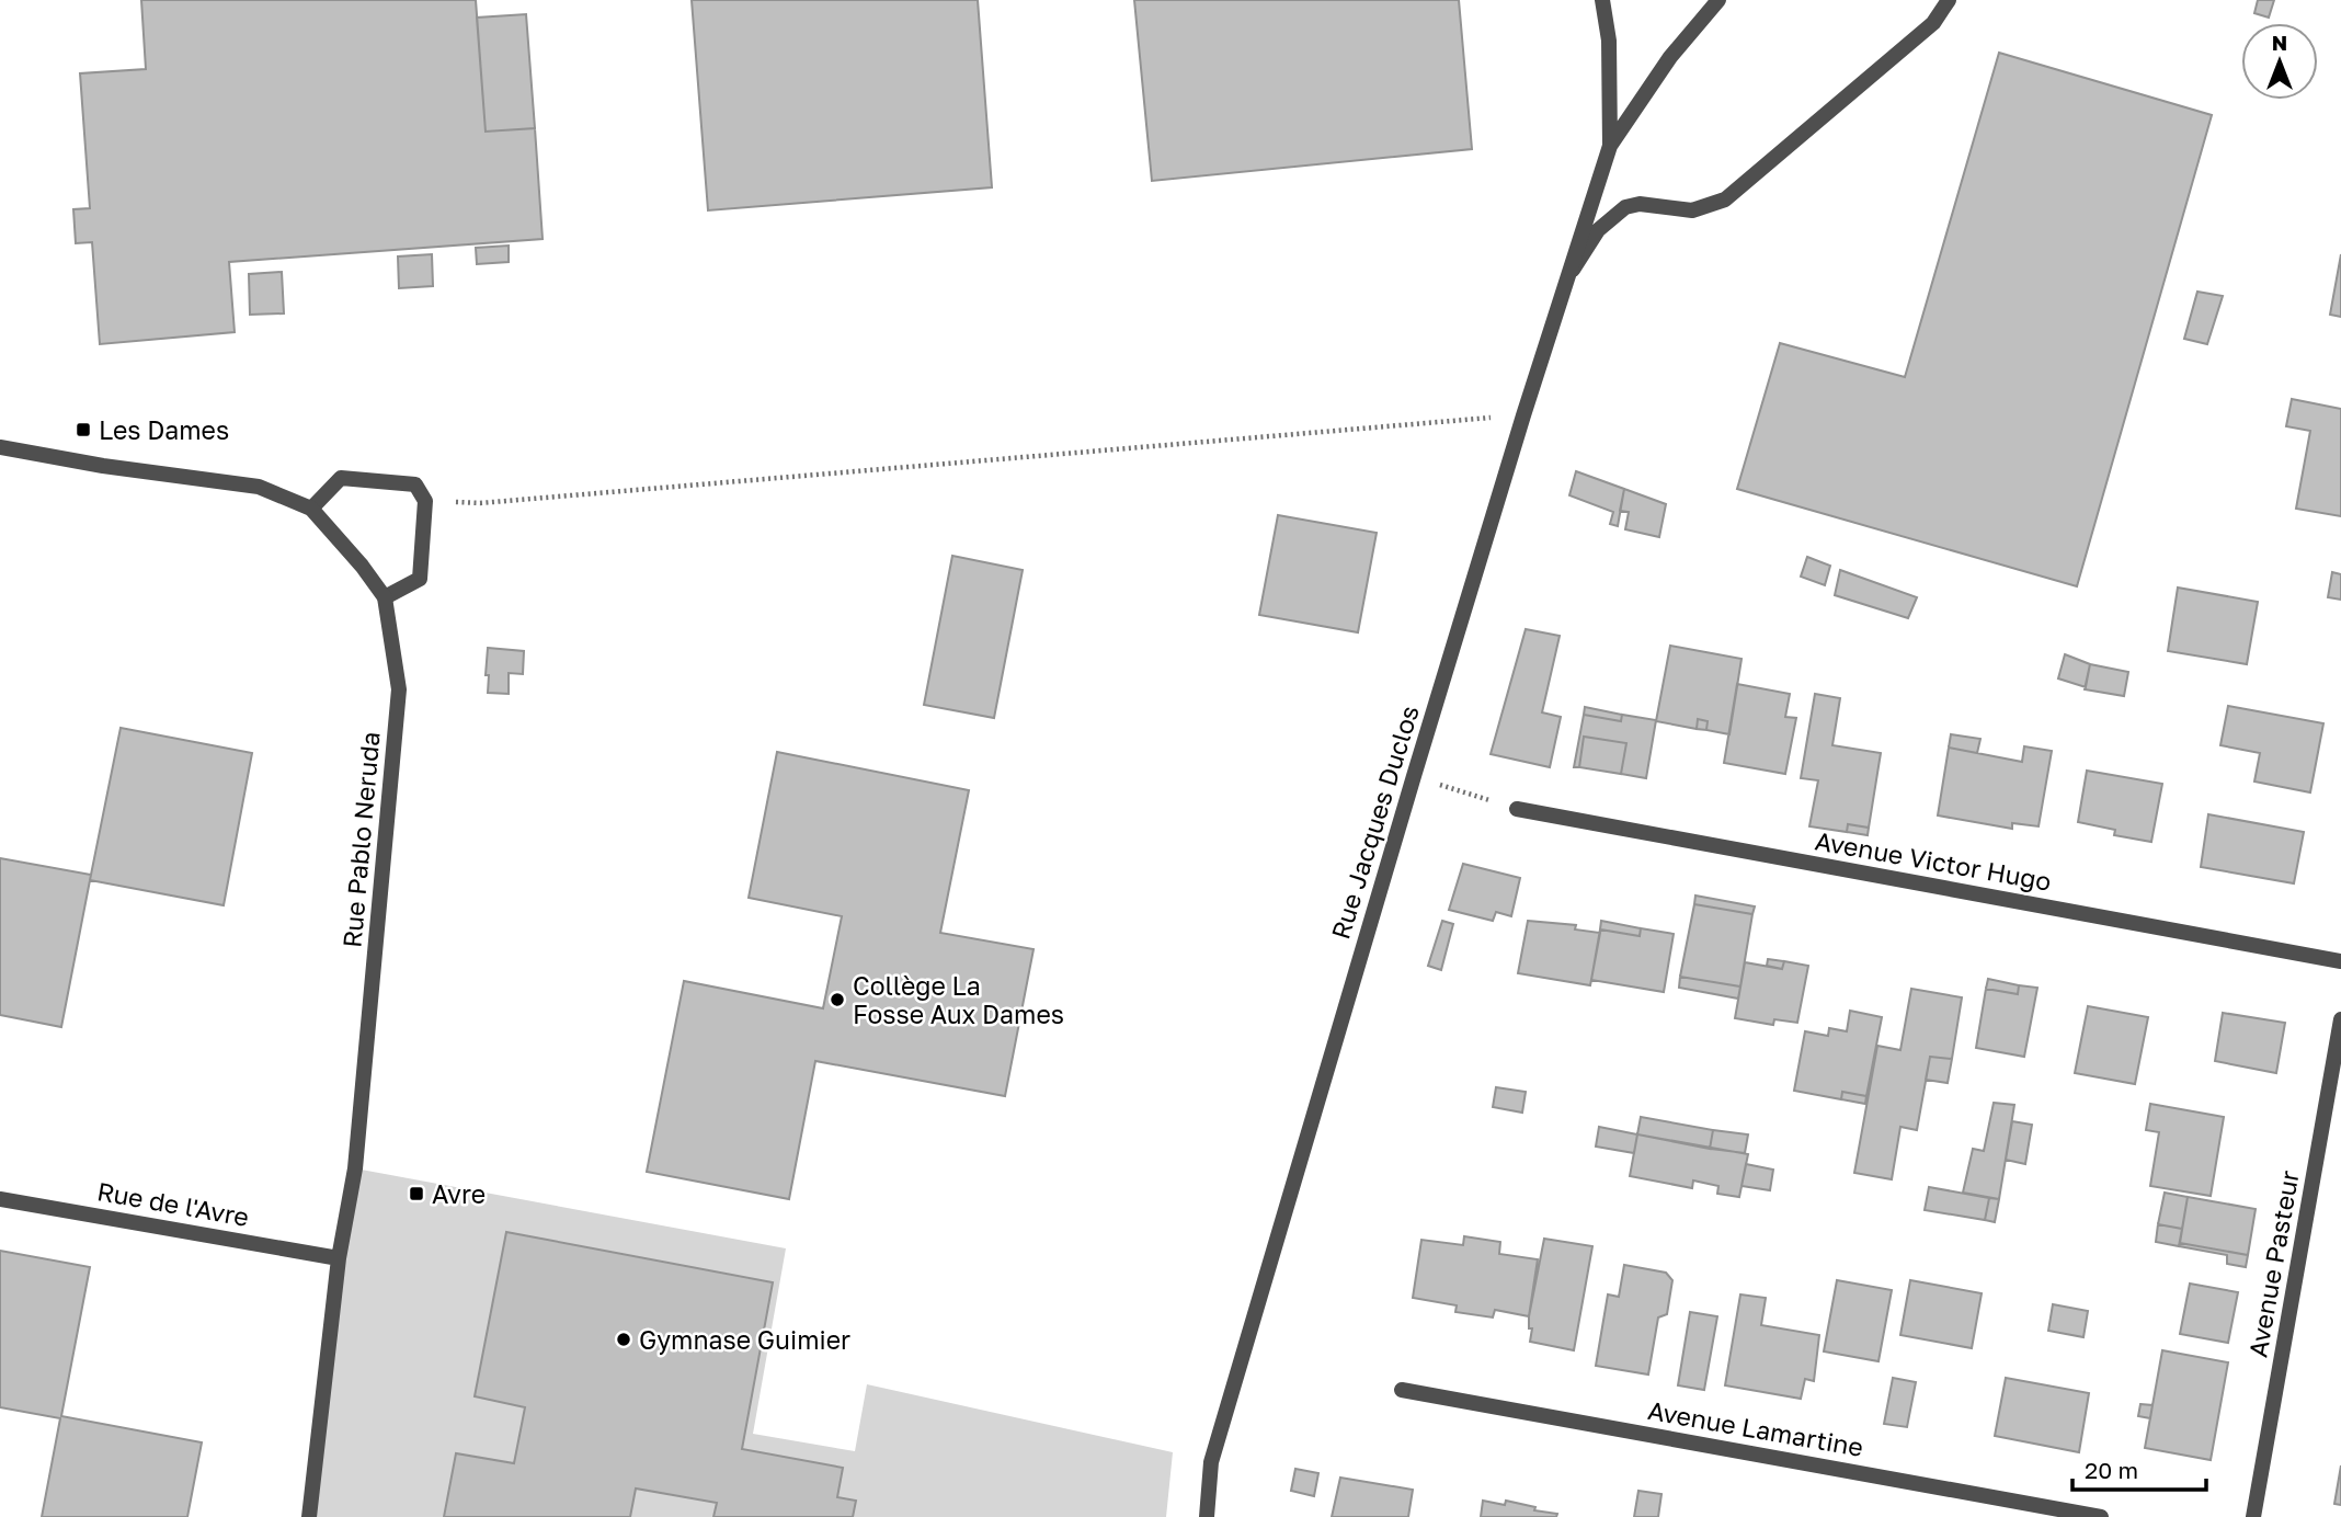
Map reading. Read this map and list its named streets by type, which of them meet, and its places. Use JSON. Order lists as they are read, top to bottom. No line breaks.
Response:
{"streets":{"street":["Rue Jacques Duclos","Rue Pablo Neruda","Avenue Victor Hugo","Rue de l'Avre","Avenue Pasteur","Avenue Lamartine"]},"crossings":[["Rue Pablo Neruda","Rue de l'Avre"]],"places":{"transit":["Les Dames","Avre"],"other":["Collège La Fosse Aux Dames","Gymnase Guimier"]},"scale_bar":"20 m","north":"top"}
